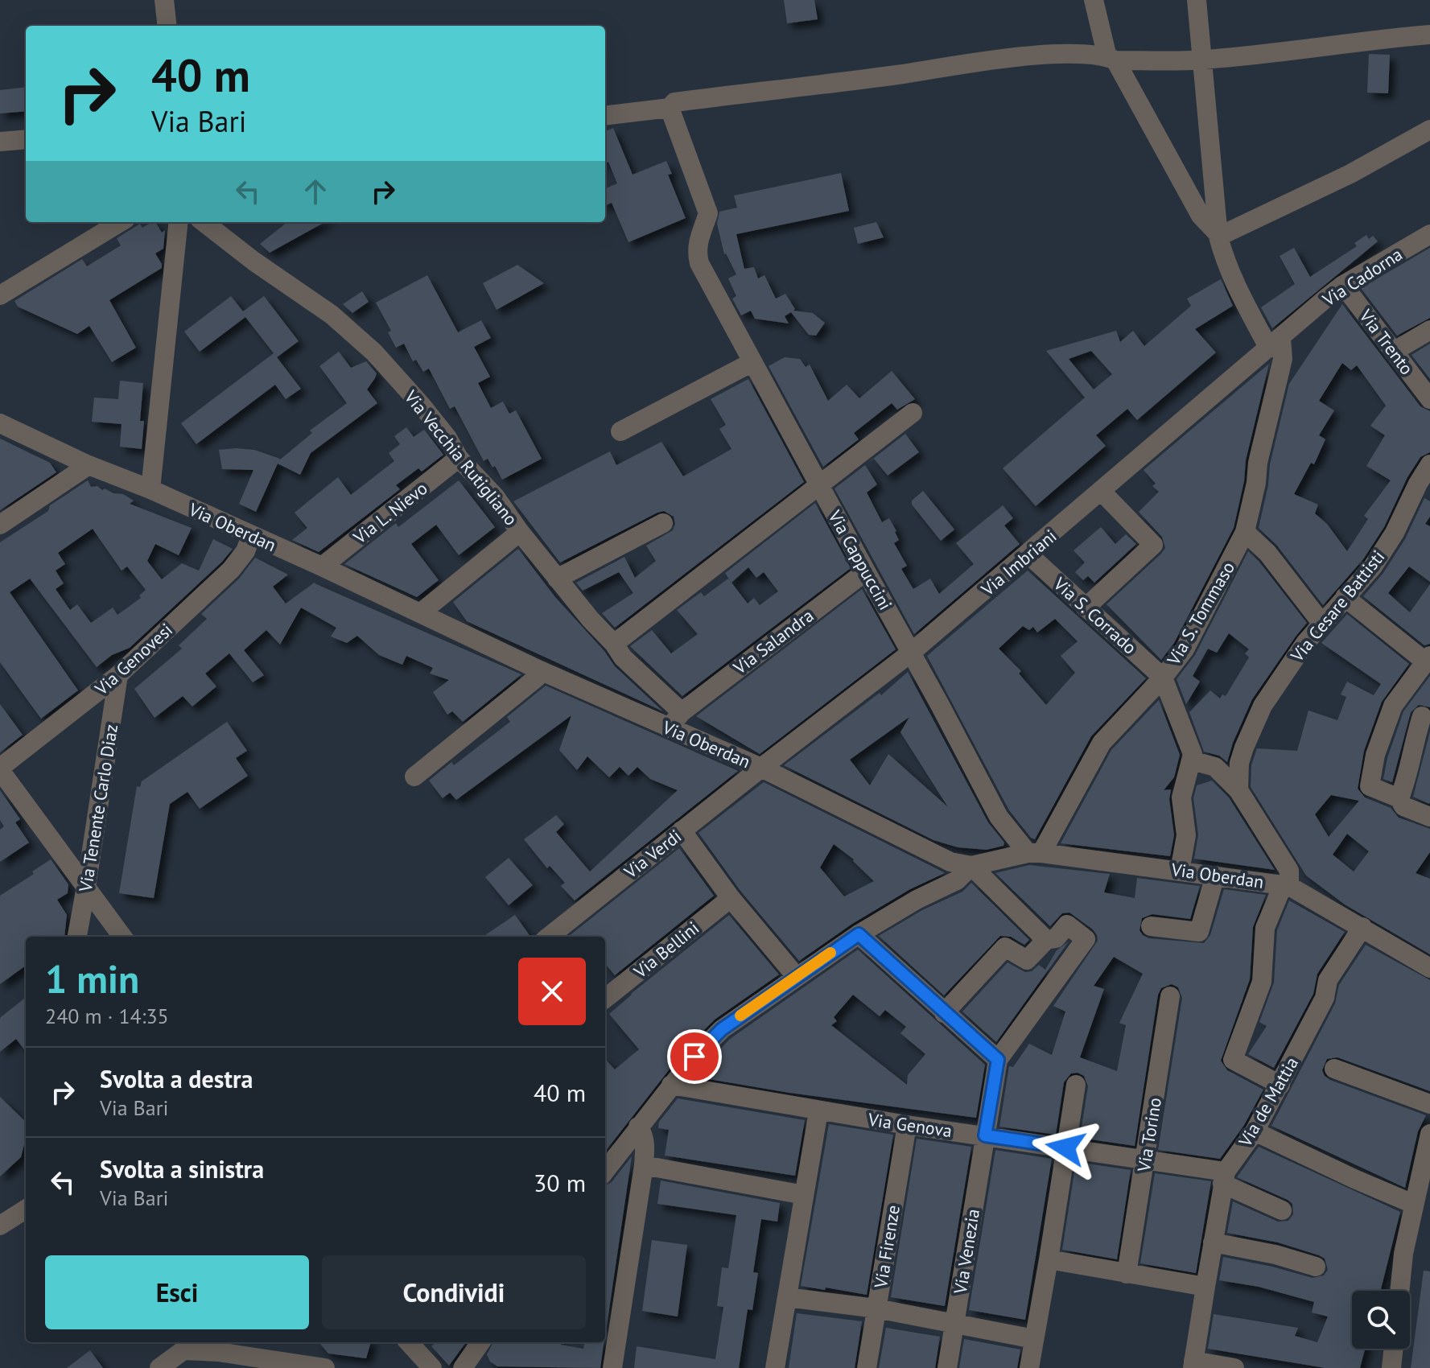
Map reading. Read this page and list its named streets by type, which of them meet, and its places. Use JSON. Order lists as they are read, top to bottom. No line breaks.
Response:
{"streets":{"street":["Via Cadorna","Via Trento","Via Vecchia Rutigliano","Via L. Nievo","Via Oberdan","Via Cappuccini","Via Imbriani","Via Cesare Battisti","Via S. Tommaso","Via S. Corrado","Via Salandra","Via Genovesi","Via Tenente Carlo Diaz","Via Verdi","Via Bellini","Via de Mattia","Via Genova","Via Torino","Via Firenze","Via Venezia"]},"crossings":[["Via Cadorna","Via Trento"],["Via Cadorna","Via Imbriani"],["Via Cadorna","Via S. Tommaso"],["Via Vecchia Rutigliano","Via L. Nievo"],["Via Vecchia Rutigliano","Via Salandra"],["Via L. Nievo","Via Oberdan"],["Via Oberdan","Via Cappuccini"],["Via Oberdan","Via Imbriani"],["Via Oberdan","Via S. Tommaso"],["Via Oberdan","Via Genovesi"],["Via Oberdan","Via Verdi"],["Via Oberdan","Via de Mattia"],["Via Cappuccini","Via Imbriani"],["Via Cappuccini","Via S. Tommaso"],["Via Cappuccini","Via Salandra"],["Via Imbriani","Via S. Tommaso"],["Via Imbriani","Via S. Corrado"],["Via Imbriani","Via Verdi"],["Via S. Tommaso","Via S. Corrado"],["Via Genovesi","Via Tenente Carlo Diaz"],["Via de Mattia","Via Genova"],["Via Genova","Via Torino"],["Via Genova","Via Firenze"],["Via Genova","Via Venezia"]],"page":{"turn":["40 m","Via Bari"],"heading":["1 min","240 m · 14:35"],"list":[{"name":"Svolta a destra","note":"Via Bari","value":"40 m"},{"name":"Svolta a sinistra","note":"Via Bari","value":"30 m"}],"buttons":["Esci","Condividi"]}}
